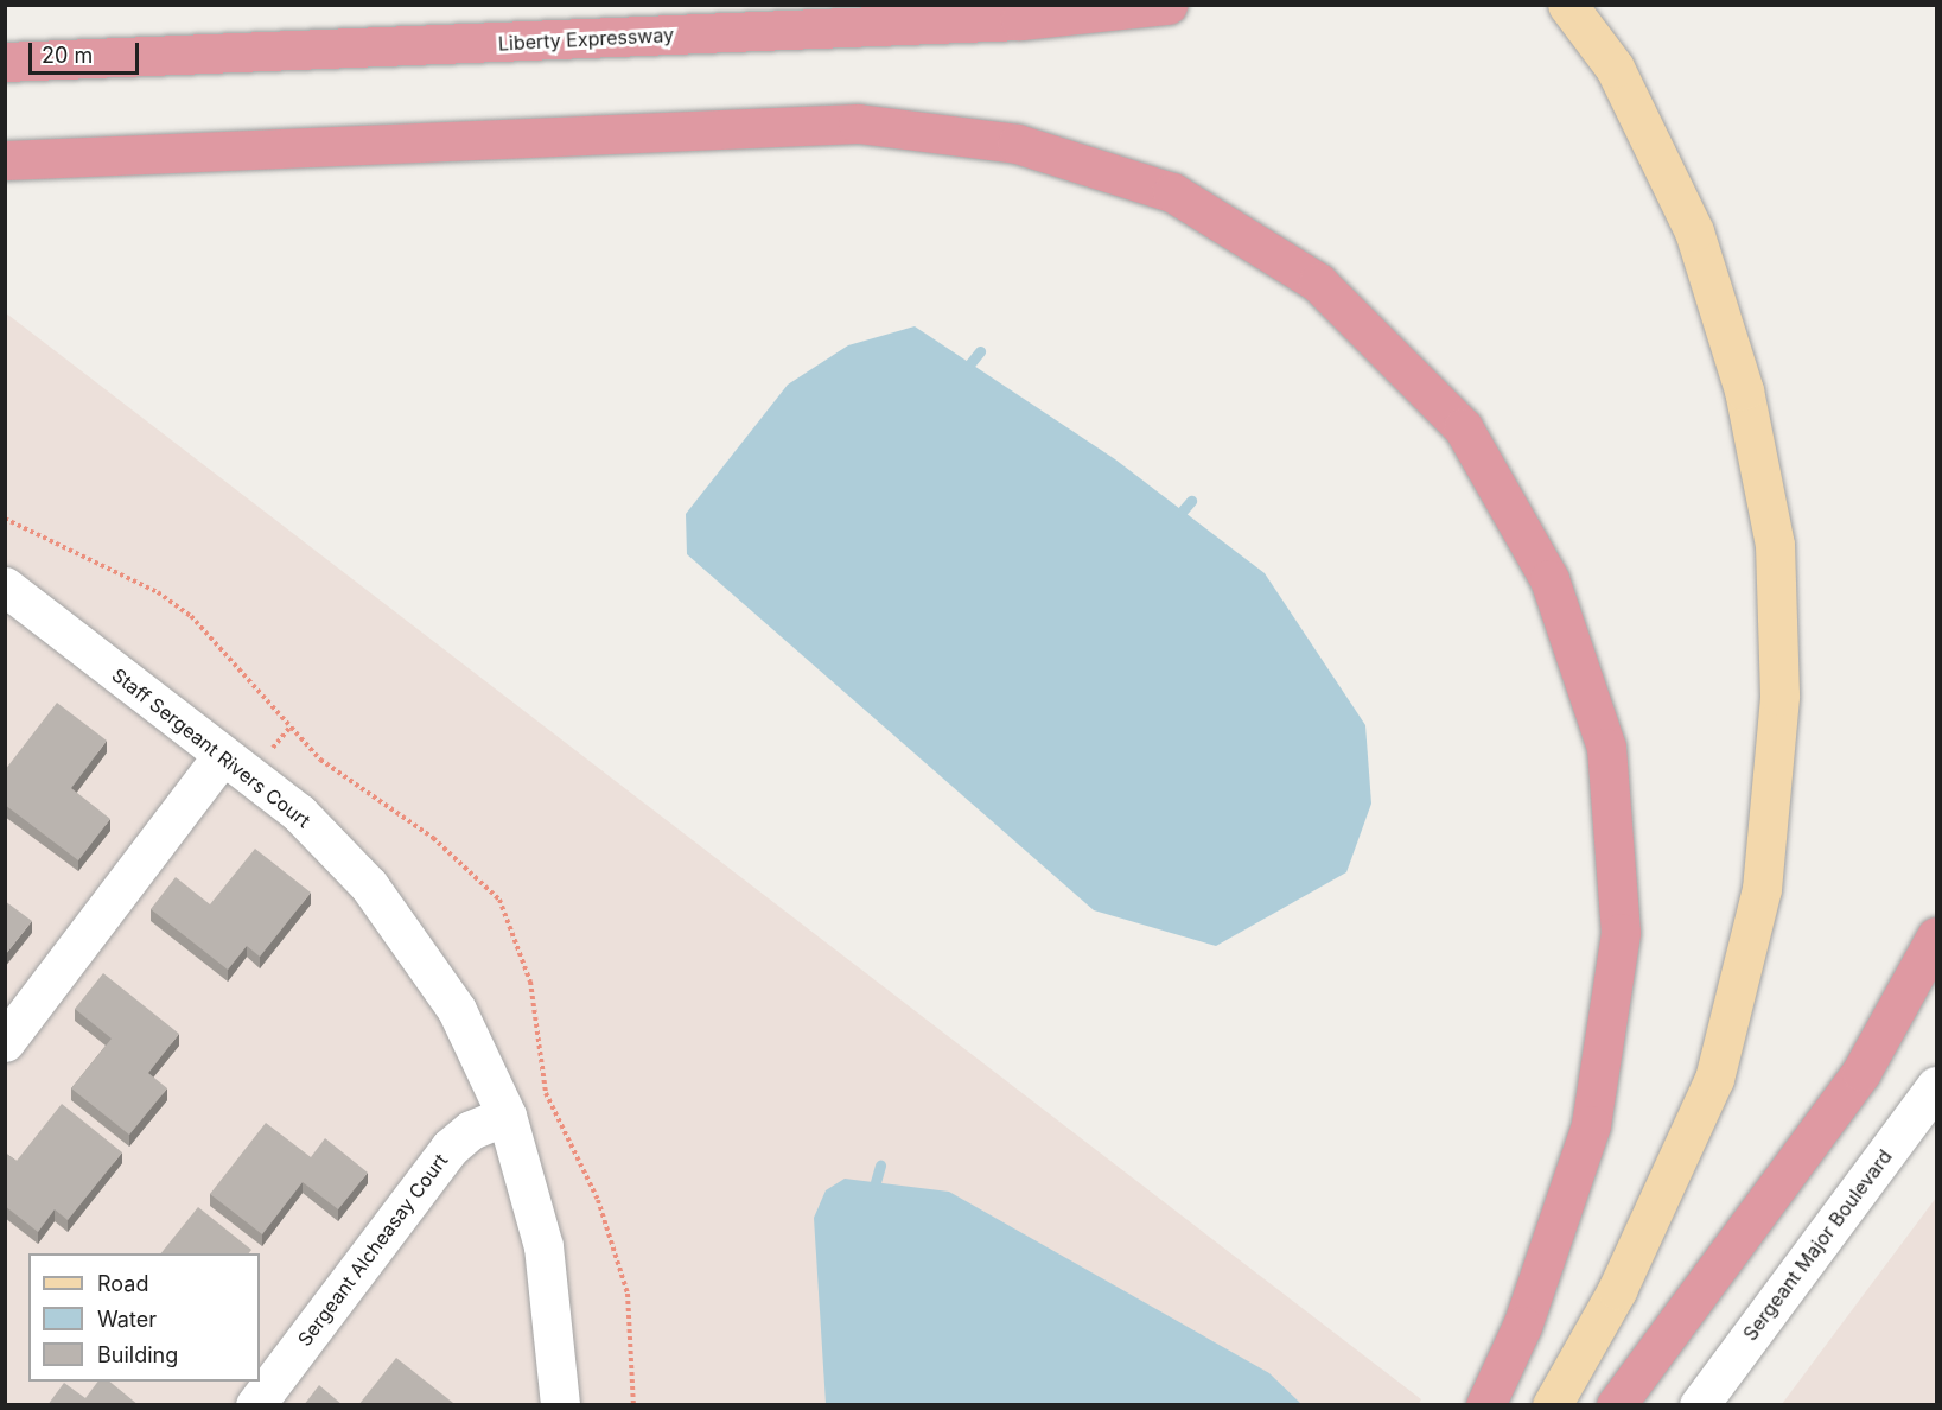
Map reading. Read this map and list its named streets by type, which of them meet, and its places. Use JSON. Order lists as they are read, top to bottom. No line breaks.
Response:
{"streets":{"highway":["Liberty Expressway"],"street":["Staff Sergeant Rivers Court","Sergeant Major Boulevard","Sergeant Alcheasay Court"]},"crossings":[["Staff Sergeant Rivers Court","Sergeant Alcheasay Court"]],"legend":["Road","Water","Building"],"scale_bar":"20 m"}
